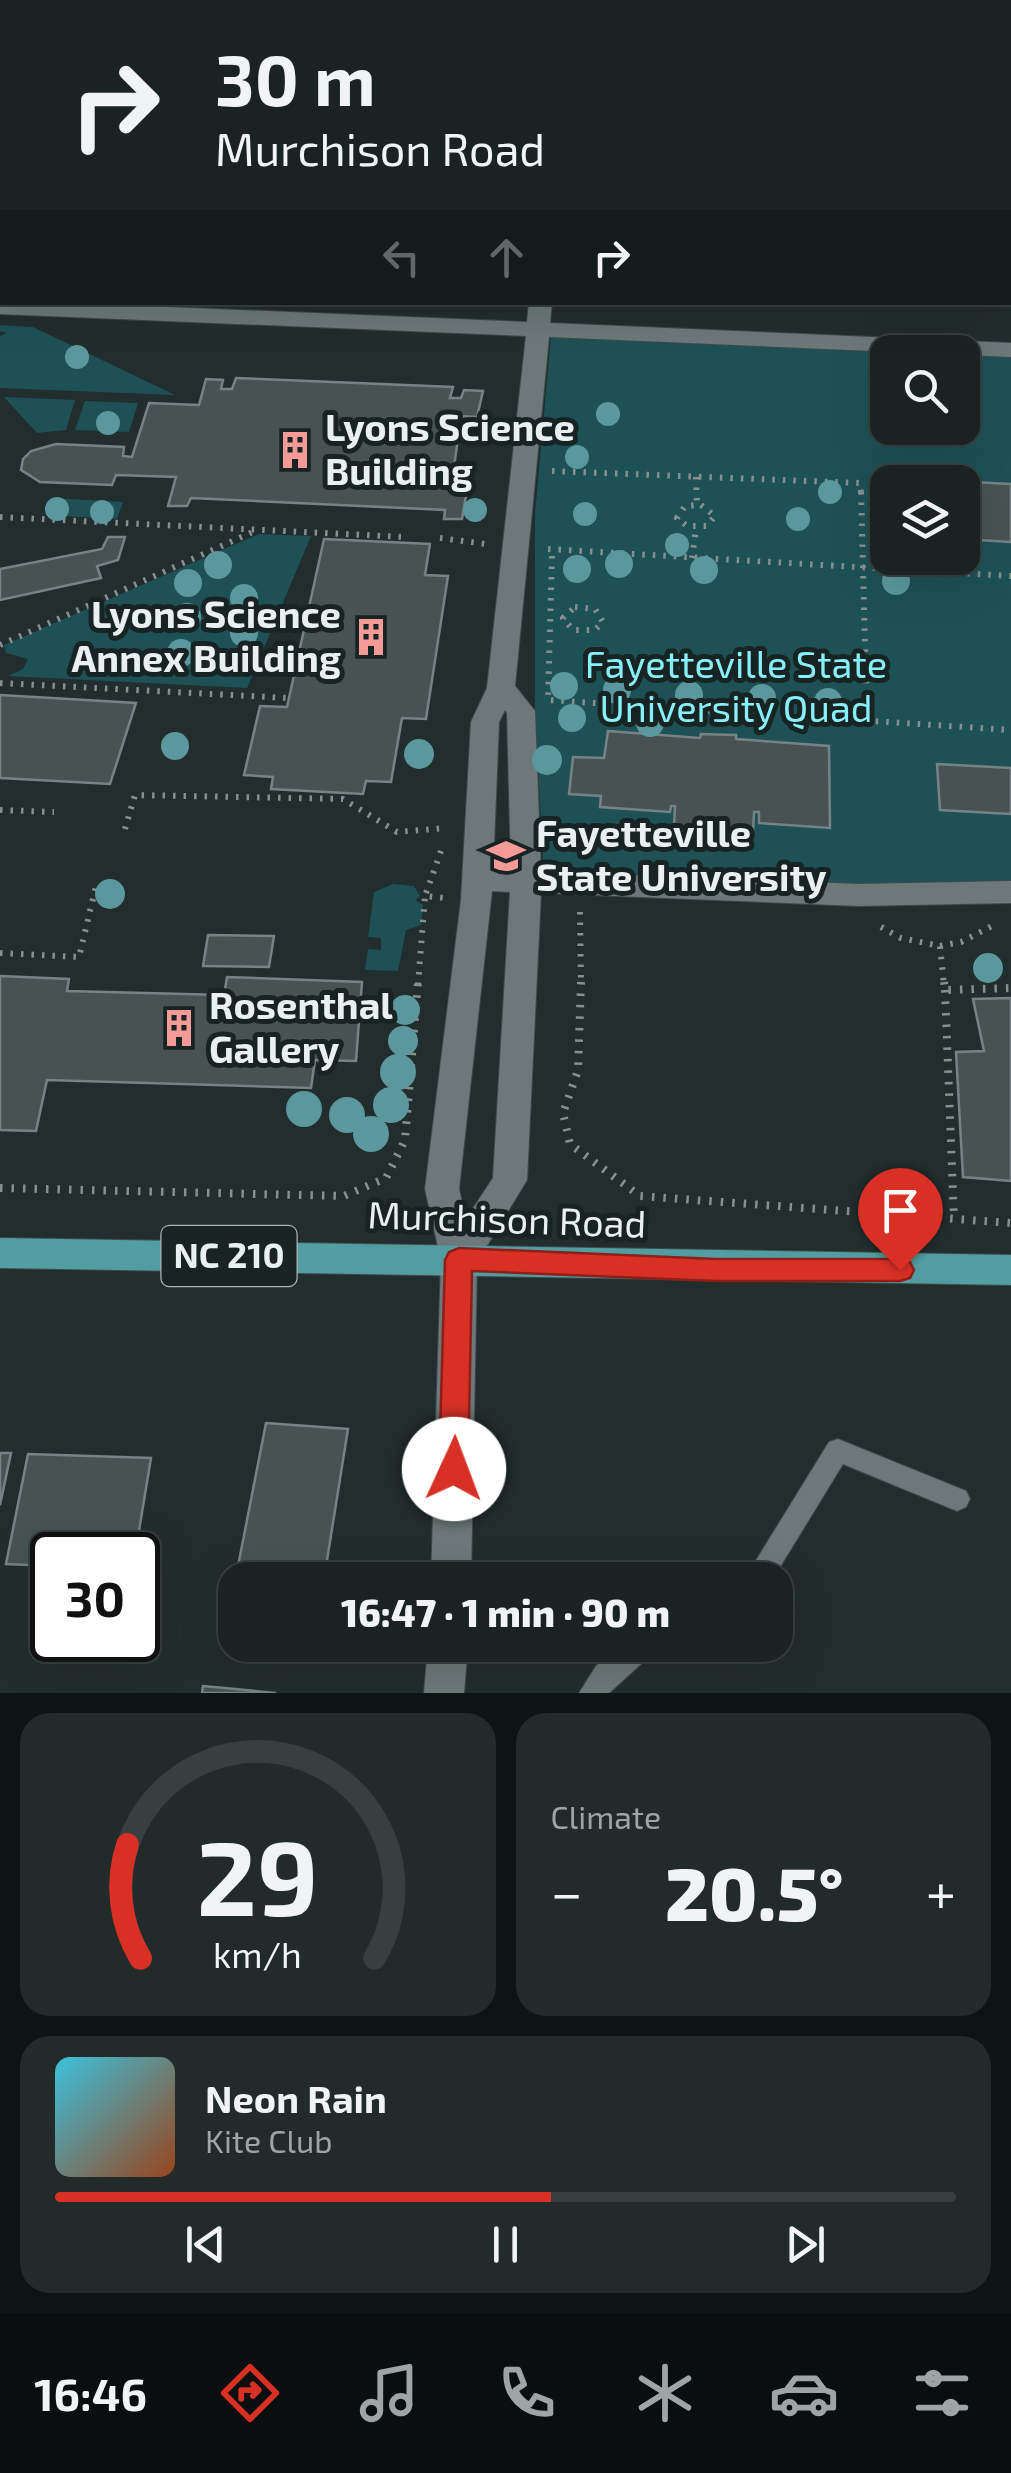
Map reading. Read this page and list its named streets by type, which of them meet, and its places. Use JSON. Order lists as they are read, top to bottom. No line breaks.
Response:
{"streets":{"main road":["Murchison Road","NC 210"]},"parks":["Fayetteville State University Quad"],"places":{"building":["Lyons Science Building","Lyons Science Annex Building","Rosenthal Gallery"],"school or university":["Fayetteville State University"]},"page":{"turn":["30 m","Murchison Road"],"limit":"30","trip":"16:47 · 1 min · 90 m","tile":"Climate","heat":["−","20.5°","+"],"song":["Neon Rain","Kite Club"],"tabs":"16:46","gauge":["29","km/h"]}}
